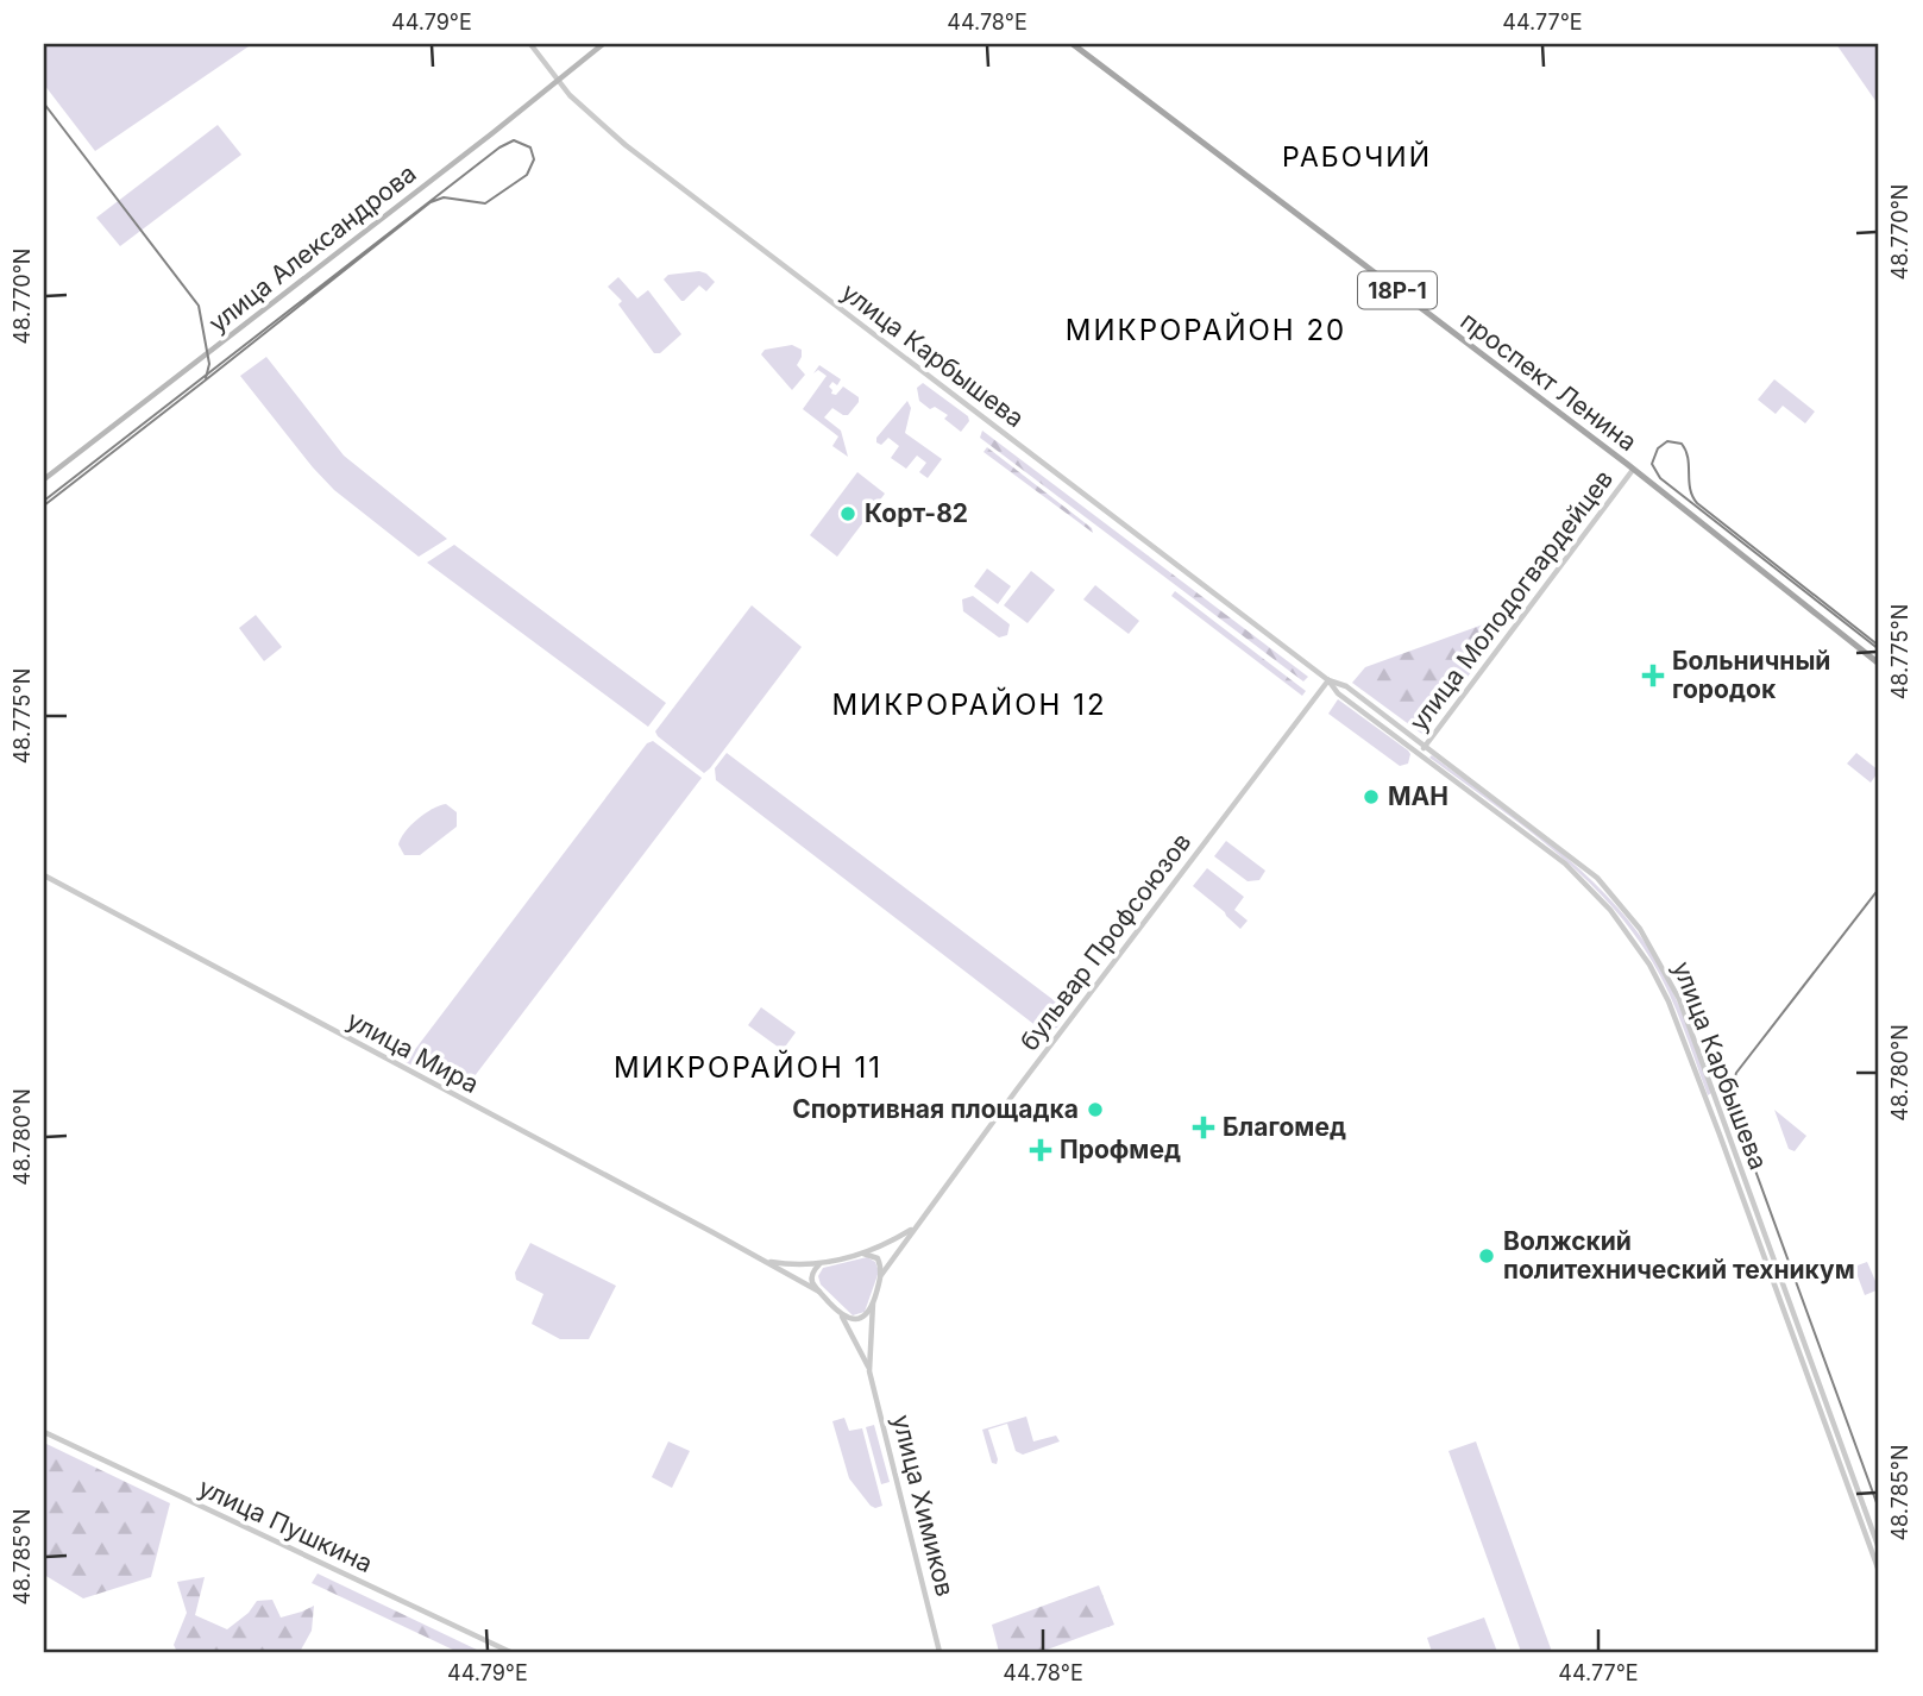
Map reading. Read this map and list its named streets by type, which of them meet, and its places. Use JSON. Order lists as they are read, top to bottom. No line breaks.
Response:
{"streets":{"main road":["улица Александрова","18Р-1","проспект Ленина"],"street":["улица Карбышева","улица Молодогвардейцев","бульвар Профсоюзов","улица Мира","улица Химиков","улица Пушкина"]},"crossings":[["улица Александрова","улица Карбышева"],["улица Карбышева","улица Молодогвардейцев"],["улица Карбышева","бульвар Профсоюзов"],["проспект Ленина","улица Молодогвардейцев"],["бульвар Профсоюзов","улица Мира"],["бульвар Профсоюзов","улица Химиков"],["улица Мира","улица Химиков"]],"districts":["РАБОЧИЙ","МИКРОРАЙОН 20","МИКРОРАЙОН 12","МИКРОРАЙОН 11"],"places":{"other":["Корт-82","МАН","Спортивная площадка","Волжский политехнический техникум"],"health":["Больничный городок","Благомед","Профмед"]},"coordinates":["44.79°E","44.78°E","44.77°E","48.770°N","48.775°N","48.780°N","48.785°N"]}
